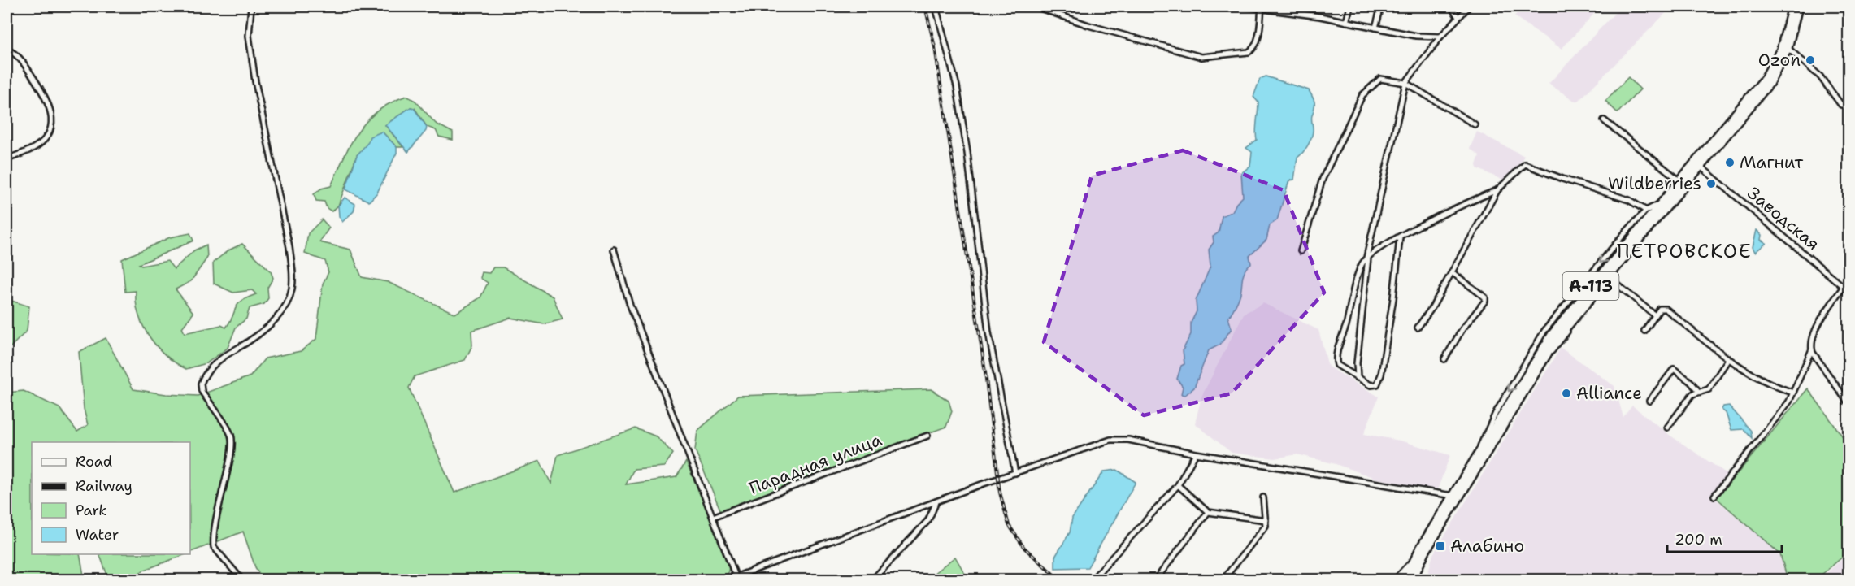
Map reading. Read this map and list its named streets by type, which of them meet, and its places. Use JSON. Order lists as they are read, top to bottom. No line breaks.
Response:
{"streets":{"highway":["А-113"],"street":["Заводская","Парадная улица"]},"crossings":[["Заводская","А-113"]],"districts":["ПЕТРОВСКОЕ"],"places":{"other":["Ozon","Магнит","Wildberries","Alliance"],"transit":["Алабино"]},"legend":["Road","Railway","Park","Water"],"scale_bar":"200 m"}
